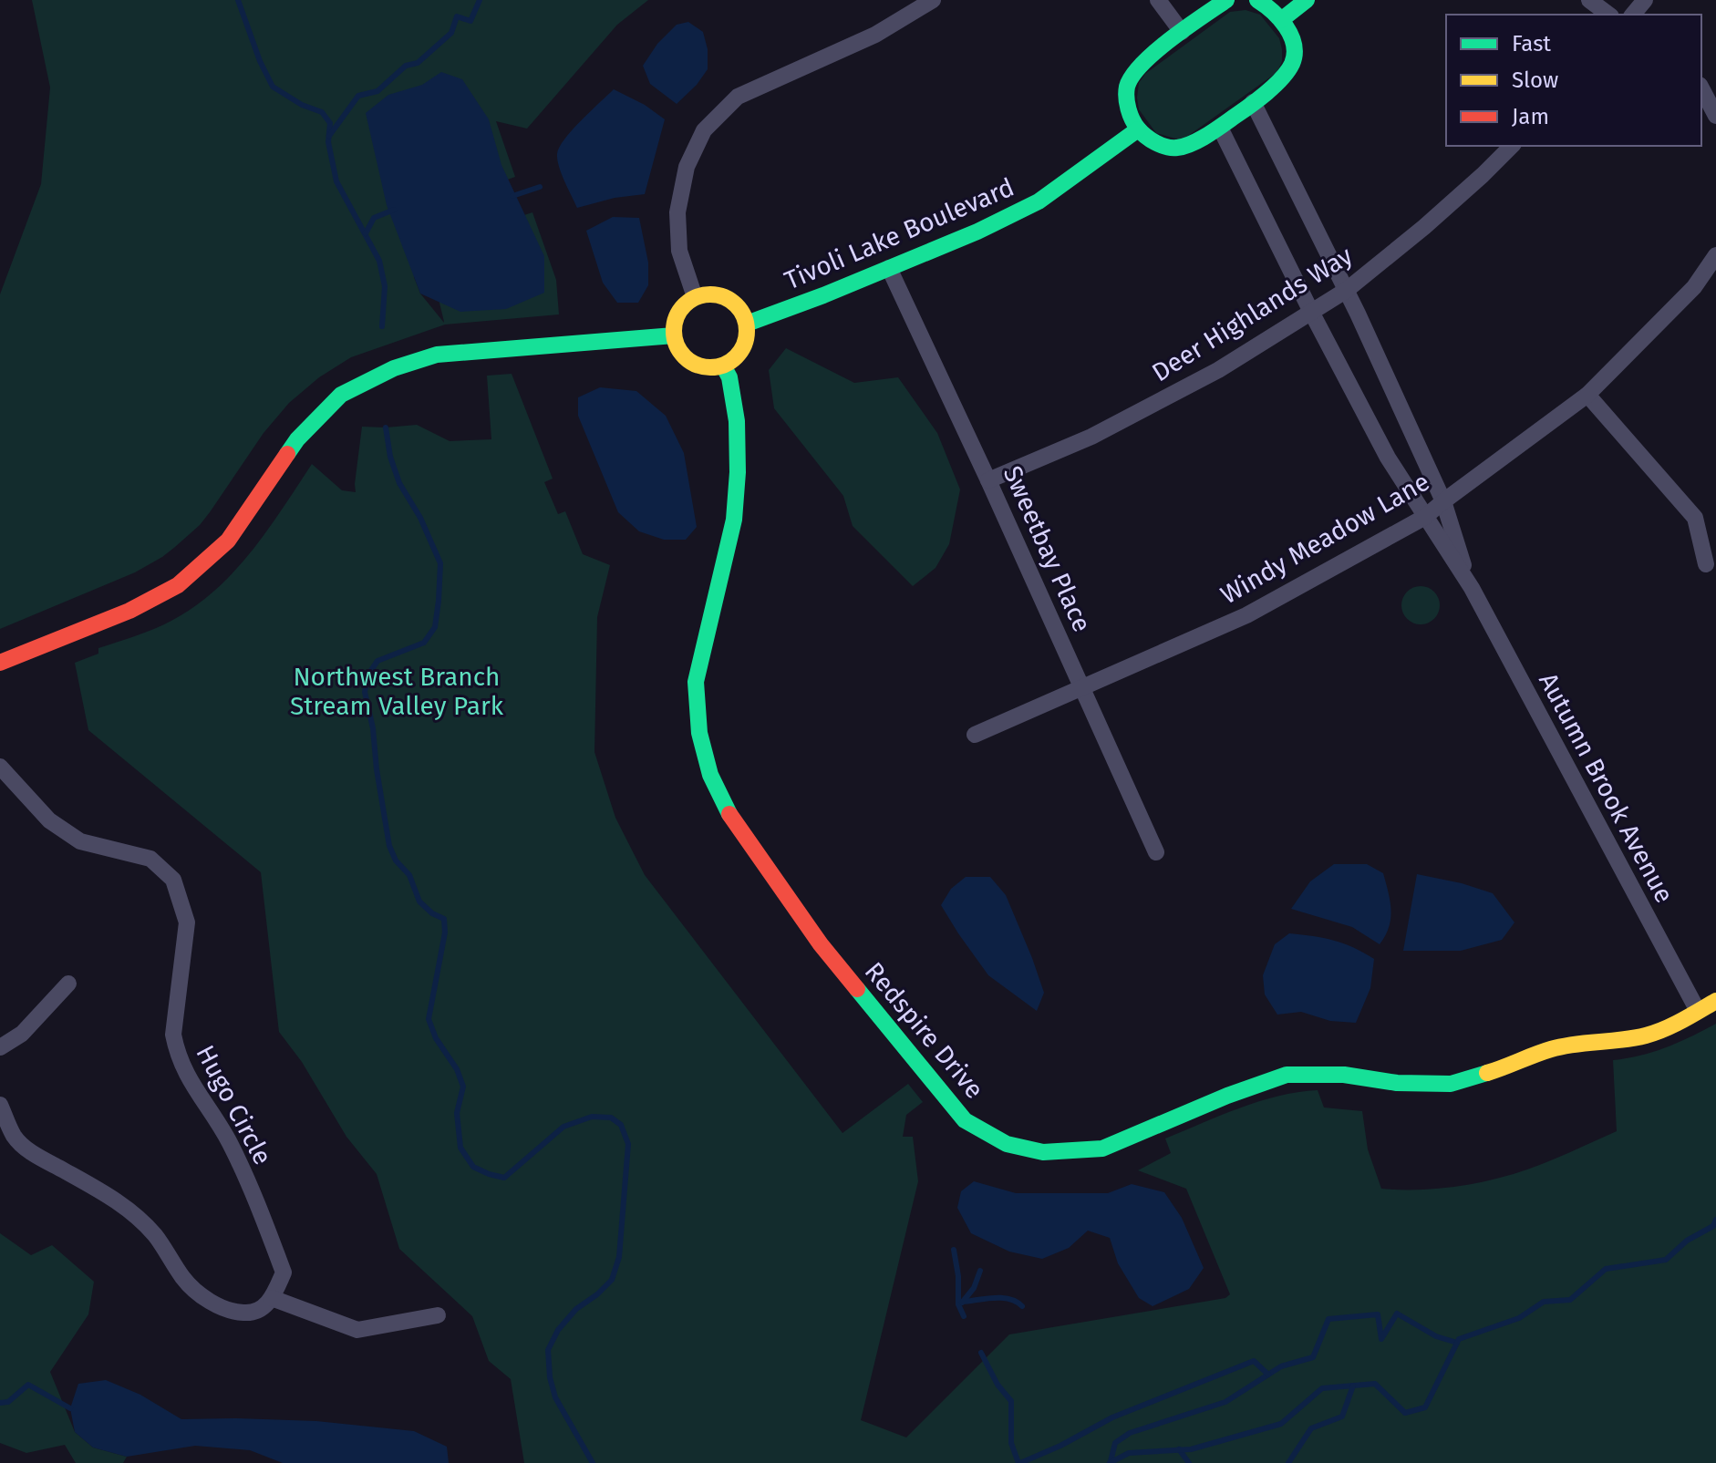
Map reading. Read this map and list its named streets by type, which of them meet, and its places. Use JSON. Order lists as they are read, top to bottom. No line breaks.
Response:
{"streets":{"street":["Tivoli Lake Boulevard","Deer Highlands Way","Windy Meadow Lane","Sweetbay Place","Autumn Brook Avenue","Redspire Drive","Hugo Circle"]},"crossings":[["Tivoli Lake Boulevard","Sweetbay Place"],["Tivoli Lake Boulevard","Redspire Drive"],["Deer Highlands Way","Sweetbay Place"],["Deer Highlands Way","Autumn Brook Avenue"],["Windy Meadow Lane","Sweetbay Place"],["Windy Meadow Lane","Autumn Brook Avenue"],["Autumn Brook Avenue","Redspire Drive"]],"parks":["Northwest Branch Stream Valley Park"],"legend":["Fast","Slow","Jam"]}
